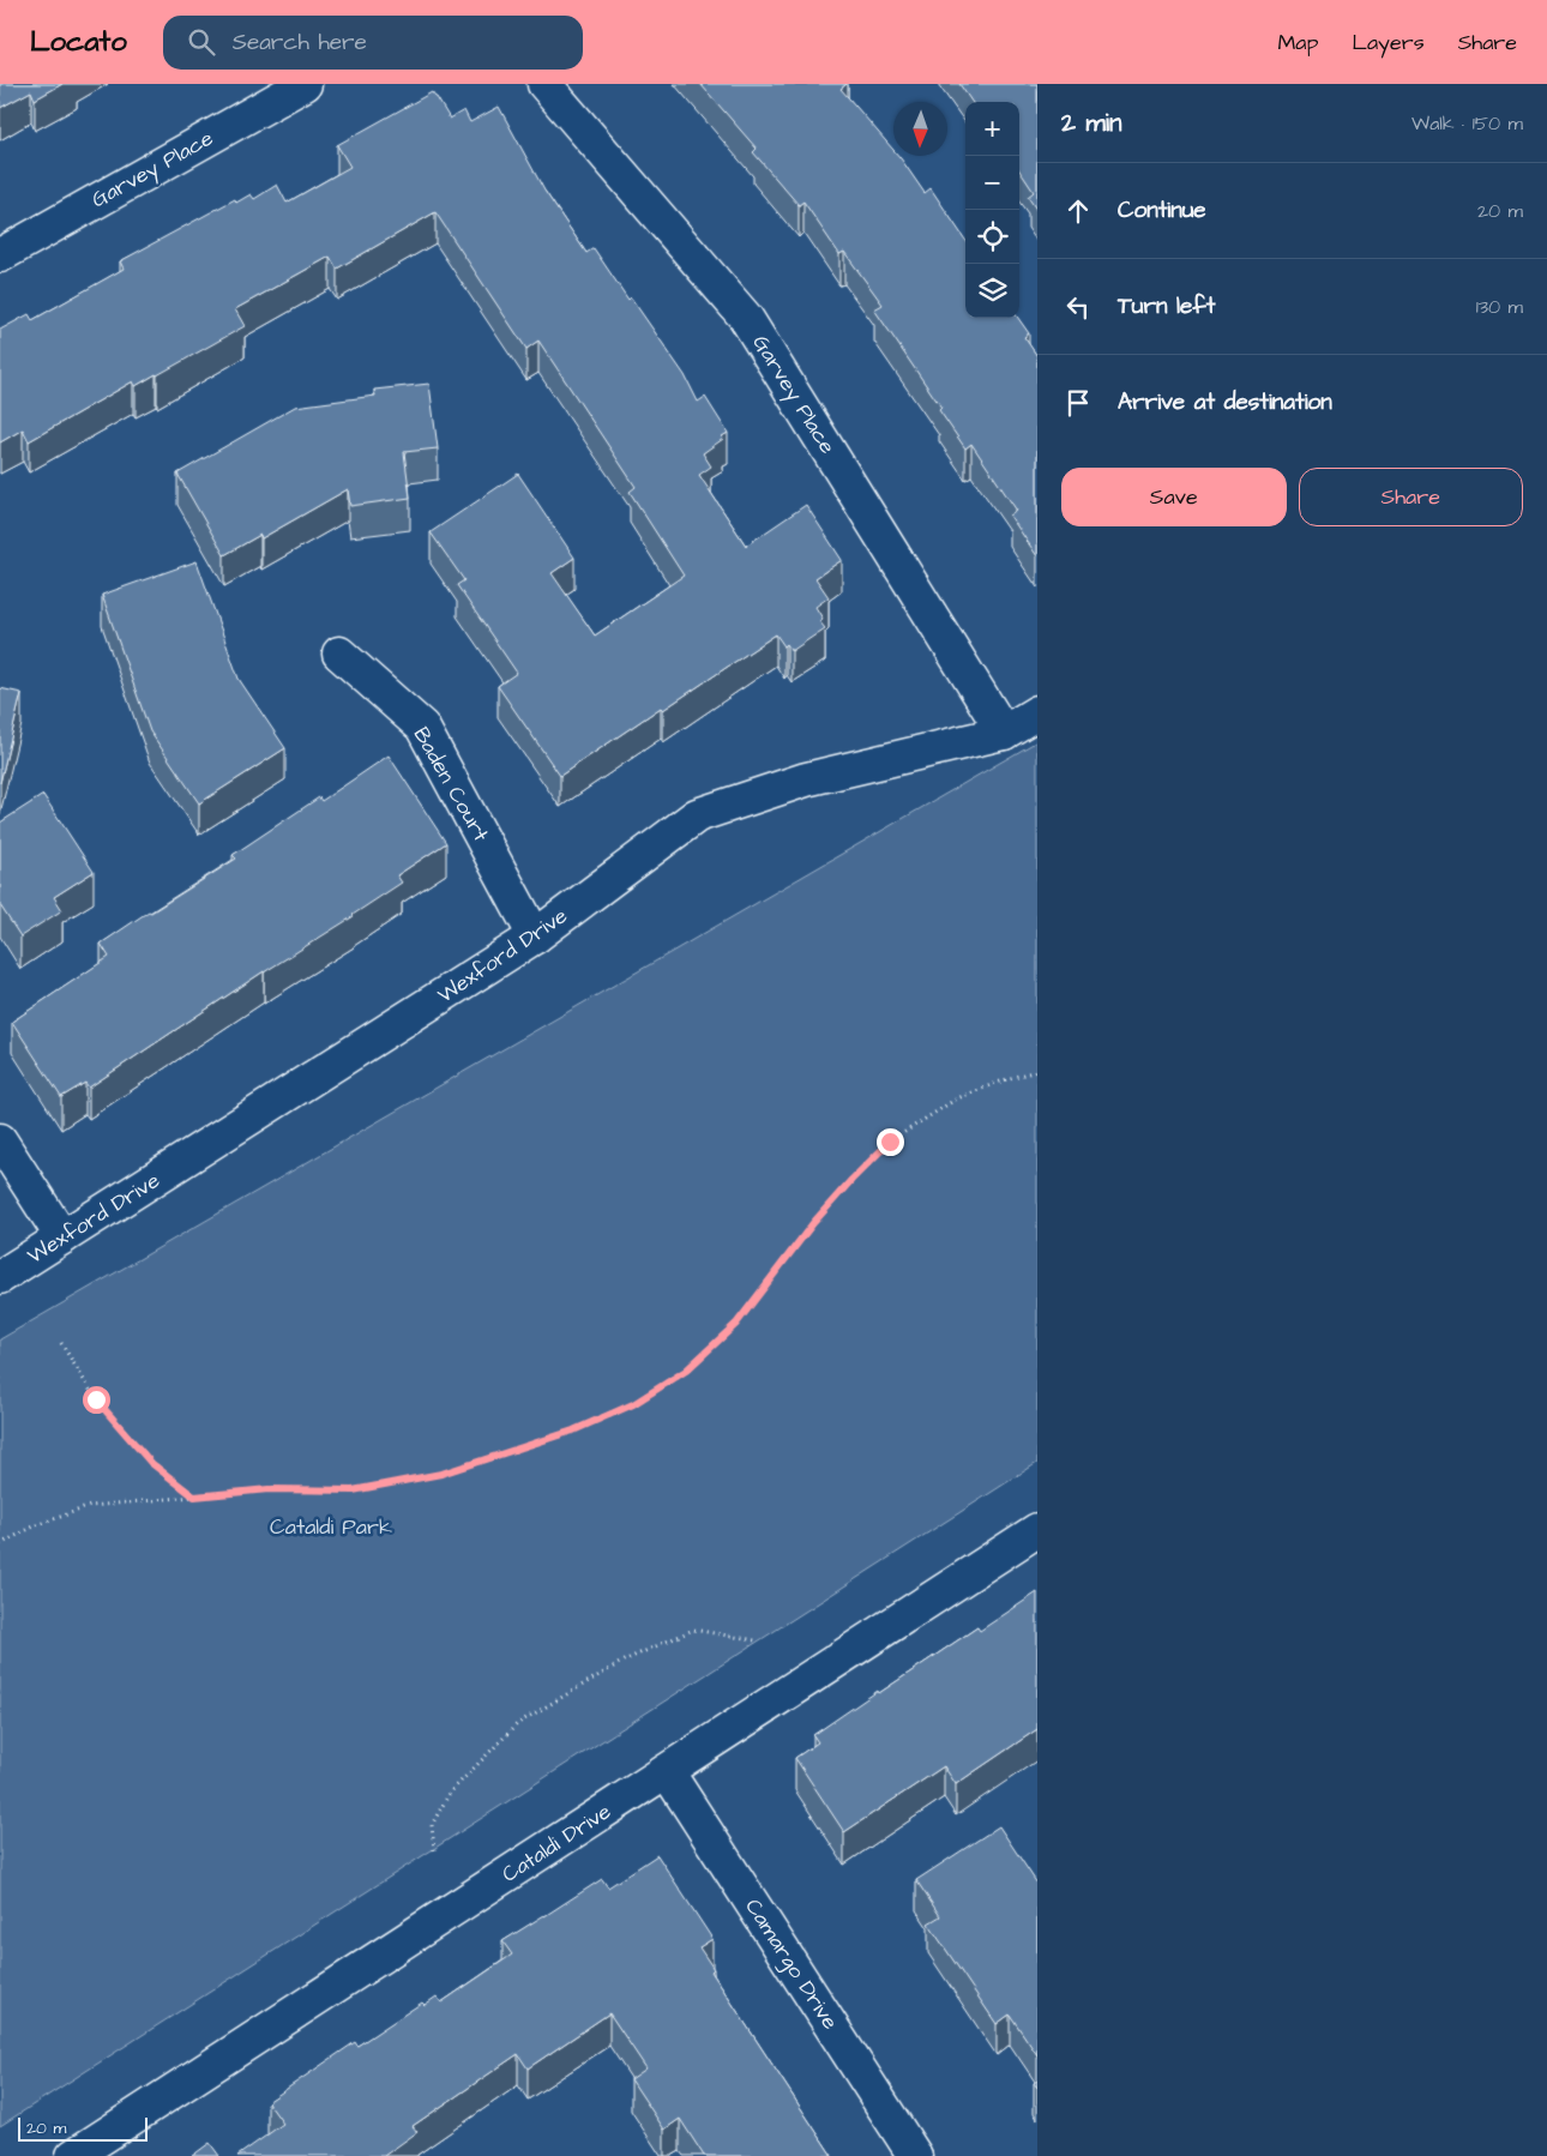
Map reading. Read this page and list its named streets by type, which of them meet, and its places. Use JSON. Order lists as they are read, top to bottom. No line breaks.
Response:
{"streets":{"street":["Garvey Place","Baden Court","Wexford Drive","Cataldi Drive","Camargo Drive"]},"crossings":[["Garvey Place","Wexford Drive"],["Baden Court","Wexford Drive"],["Cataldi Drive","Camargo Drive"]],"parks":["Cataldi Park"],"scale_bar":"20 m","north":"bottom","page":{"header":"Locato","search":"Search here","nav":["Map","Layers","Share"],"heading":["2 min","Walk · 150 m"],"map_buttons":["+","−"],"list":[["Continue","20 m"],["Turn left","130 m"],"Arrive at destination"],"buttons":["Save","Share"],"scale":"20 m"}}
